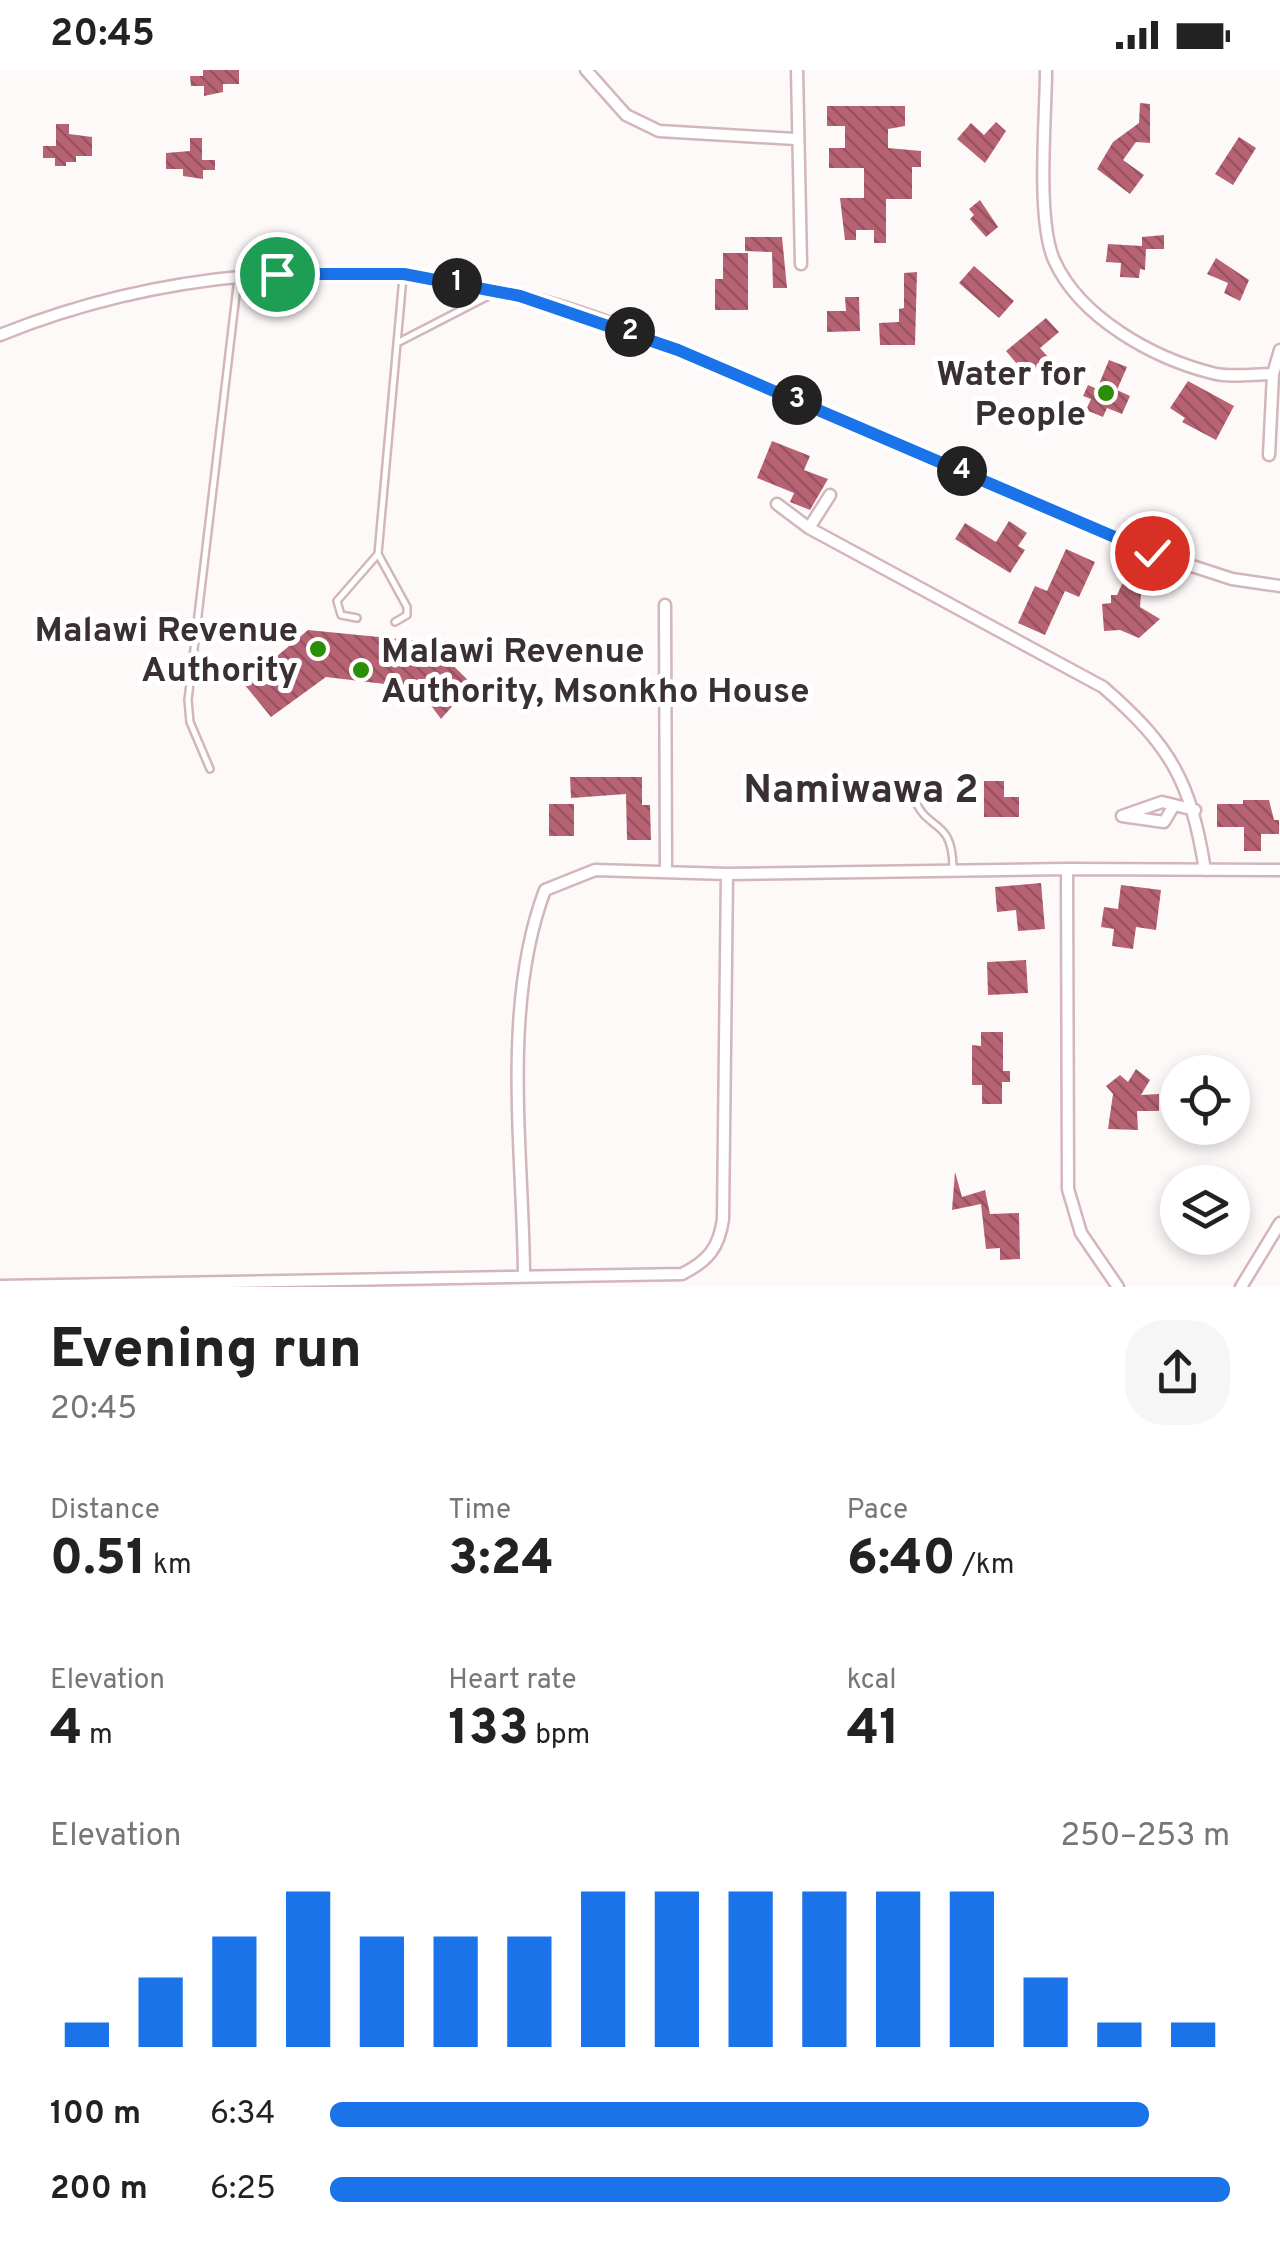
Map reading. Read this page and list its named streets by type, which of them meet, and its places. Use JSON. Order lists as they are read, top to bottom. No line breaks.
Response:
{"districts":["Namiwawa 2"],"places":["Water for People","Malawi Revenue Authority","Malawi Revenue Authority, Msonkho House"],"page":{"status":"20:45","pins":["1","2","3","4"],"heading":["Evening run","20:45"],"stats":[["Distance","0.51 km"],["Time","3:24"],["Pace","6:40 /km"],["Elevation","4 m"],["Heart rate","133 bpm"],["kcal","41"]],"chart":["Elevation","250–253 m"],"list":[{"name":"100 m","note":"6:34"},{"name":"200 m","note":"6:25"}]}}
